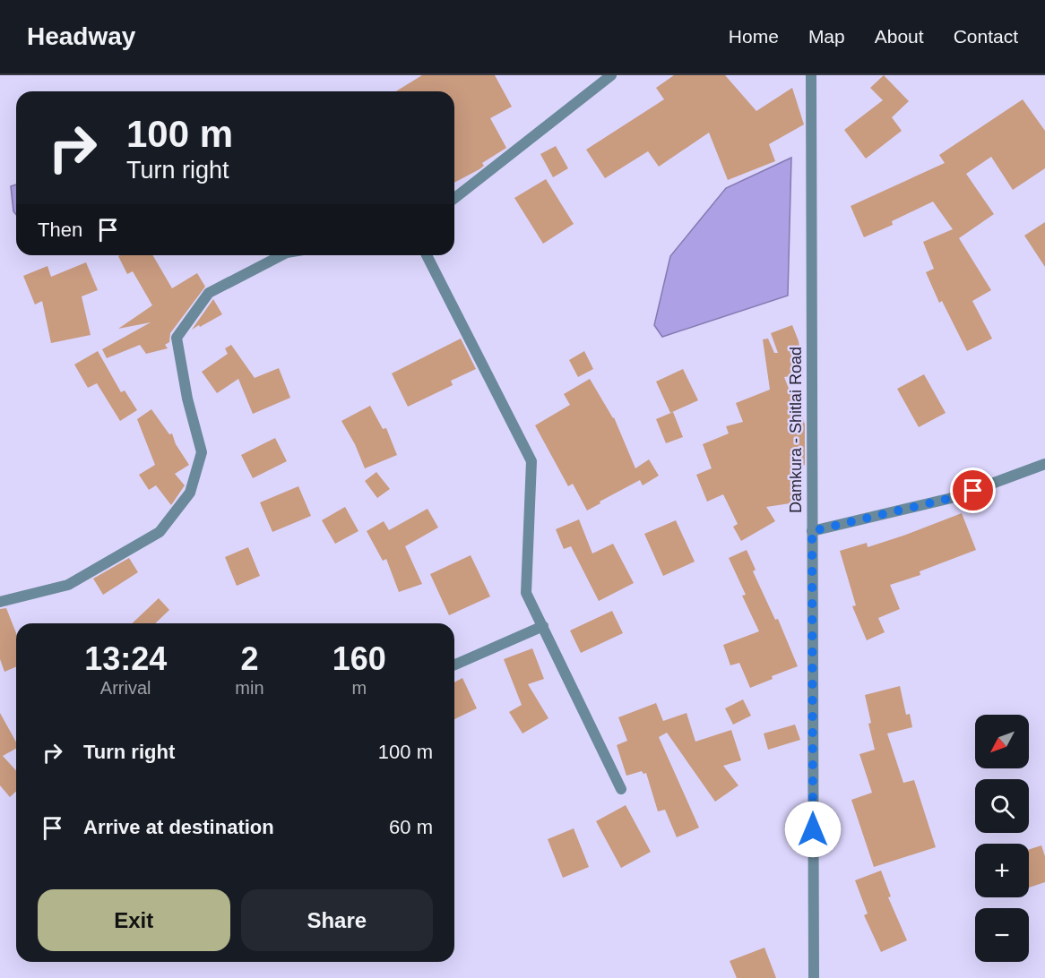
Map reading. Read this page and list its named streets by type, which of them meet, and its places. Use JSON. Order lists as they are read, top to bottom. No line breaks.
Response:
{"streets":{"street":["Damkura - Shitlai Road"]},"north":"bottom left","page":{"header":"Headway","nav":["Home","Map","About","Contact"],"turn":["100 m","Turn right"],"then":"Then","eta":["13:24","Arrival","2","min","160","m"],"map_buttons":["+","−"],"list":[{"name":"Turn right","value":"100 m"},{"name":"Arrive at destination","value":"60 m"}],"buttons":["Exit","Share"]}}
